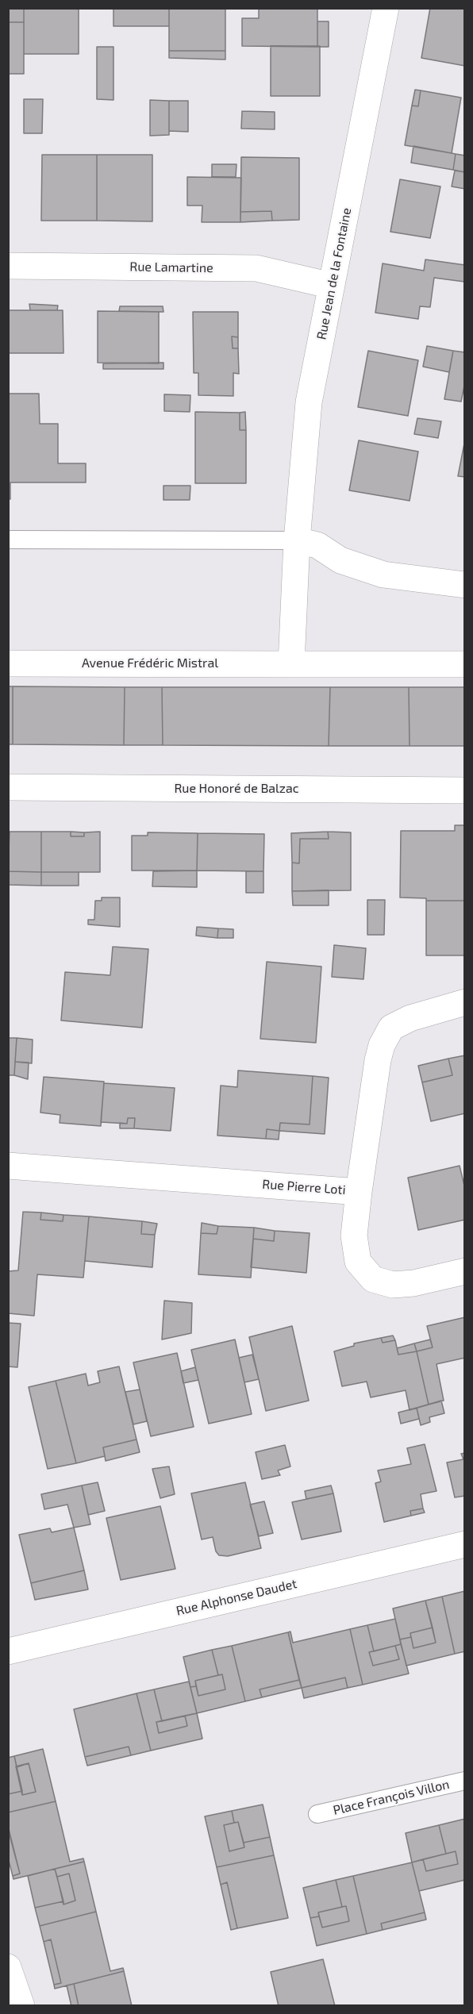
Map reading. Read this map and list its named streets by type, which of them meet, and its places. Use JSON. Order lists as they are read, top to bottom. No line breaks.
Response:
{"streets":{"street":["Rue Lamartine","Rue Jean de la Fontaine","Avenue Frédéric Mistral","Rue Honoré de Balzac","Rue Pierre Loti","Rue Alphonse Daudet"],"lane":["Place François Villon"]},"crossings":[["Rue Lamartine","Rue Jean de la Fontaine"]]}
